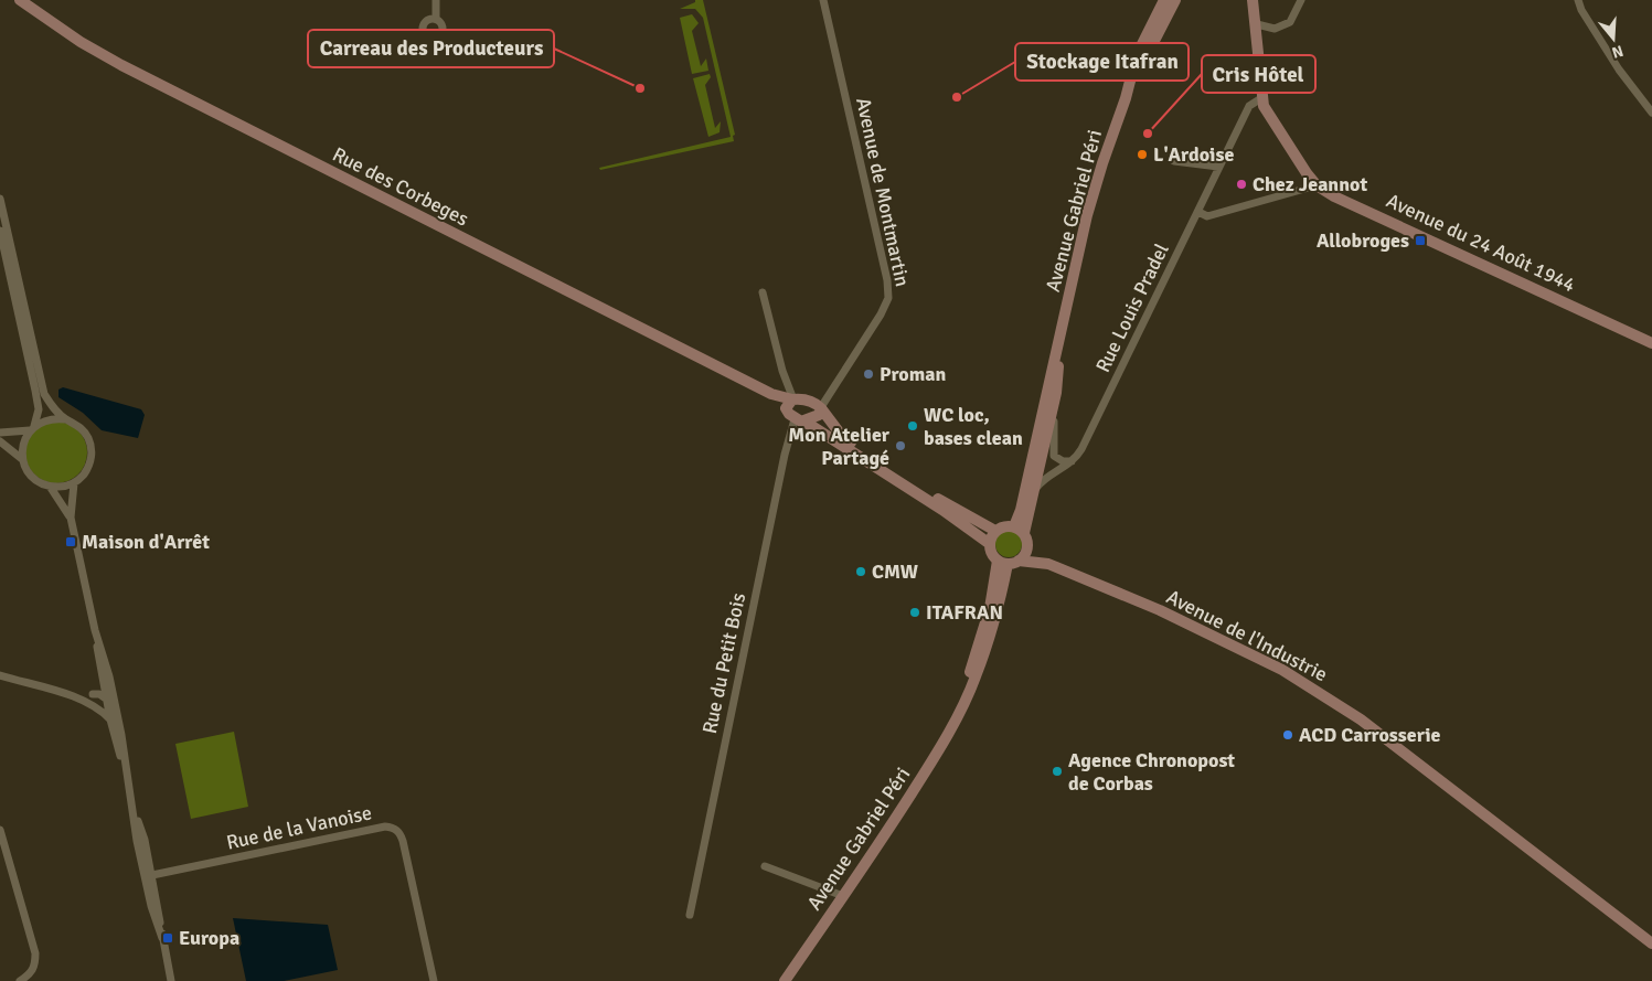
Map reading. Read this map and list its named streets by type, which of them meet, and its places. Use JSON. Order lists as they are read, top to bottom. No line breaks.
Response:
{"streets":{"street":["Rue des Corbeges","Avenue de Montmartin","Avenue Gabriel Péri","Avenue du 24 Août 1944","Rue Louis Pradel","Avenue de l'Industrie","Rue du Petit Bois","Rue de la Vanoise"]},"crossings":[["Rue des Corbeges","Rue du Petit Bois"],["Avenue Gabriel Péri","Rue Louis Pradel"],["Avenue Gabriel Péri","Avenue de l'Industrie"]],"places":{"other":["Carreau des Producteurs","Stockage Itafran","Cris Hôtel","L'Ardoise","Chez Jeannot","Proman","WC loc, bases clean","Mon Atelier Partagé","CMW","ITAFRAN","ACD Carrosserie","Agence Chronopost de Corbas"],"transit":["Allobroges","Maison d'Arrêt","Europa"]},"north":"bottom"}
